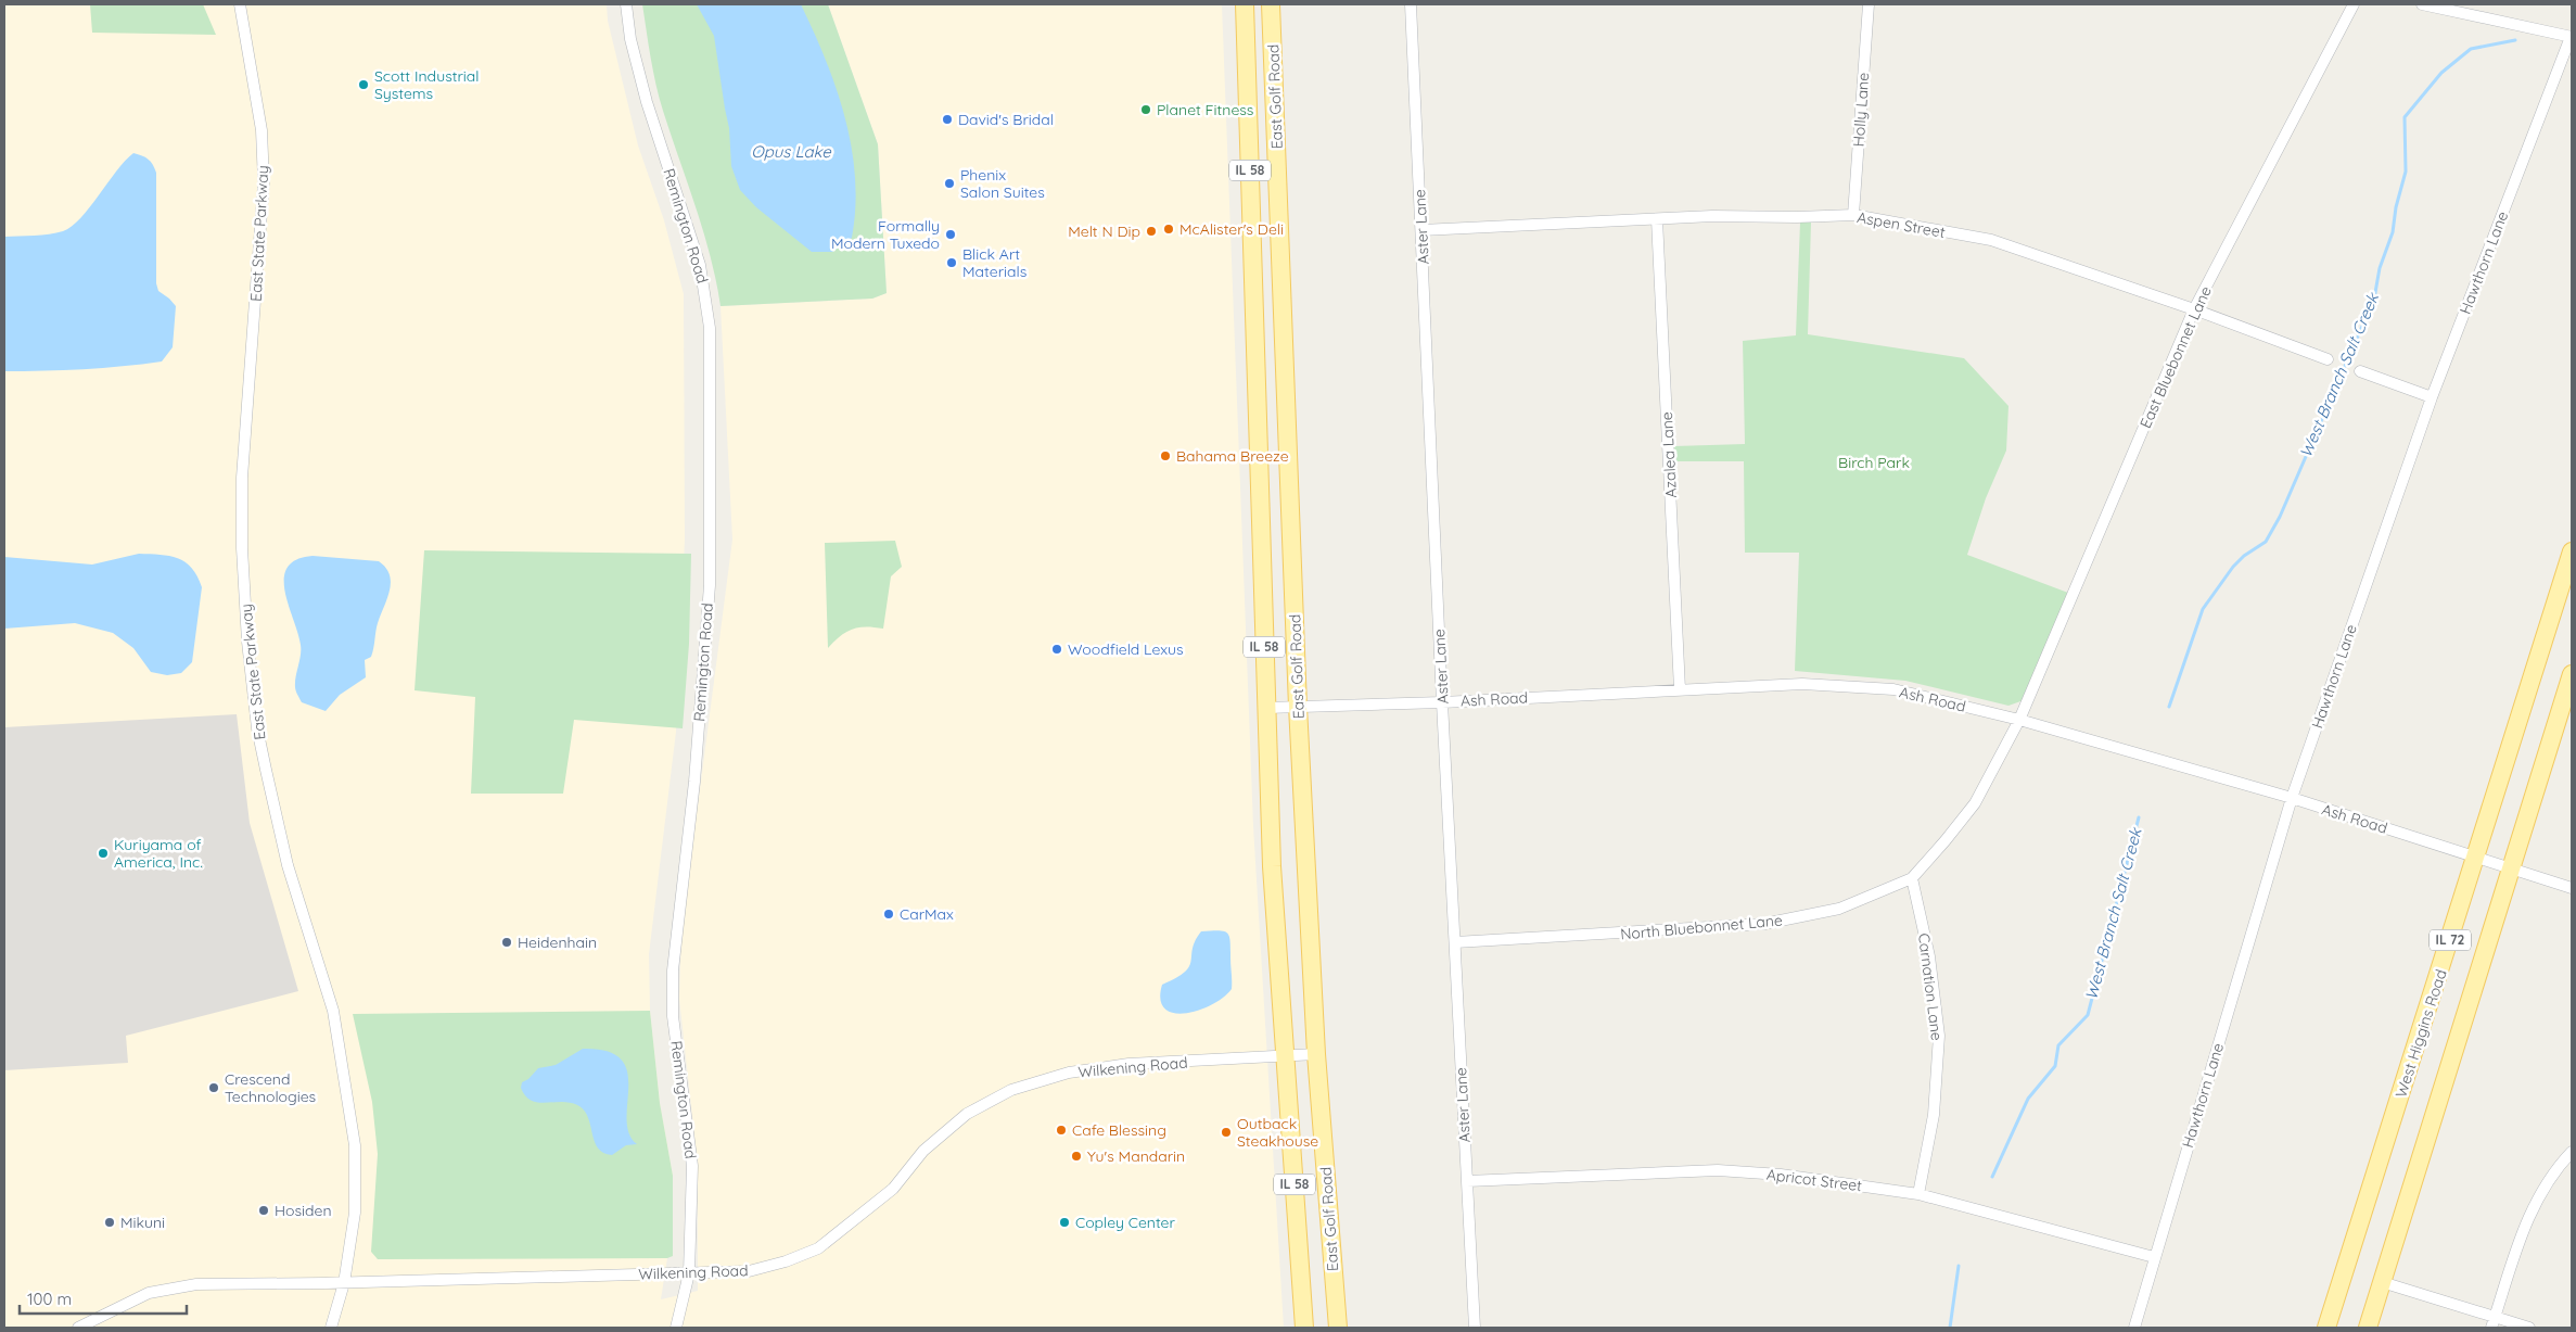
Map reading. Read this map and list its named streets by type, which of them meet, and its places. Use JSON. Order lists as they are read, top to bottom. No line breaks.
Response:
{"streets":{"main road":["East Golf Road","IL 58","IL 72","West Higgins Road"],"street":["Holly Lane","Aspen Street","Remington Road","Aster Lane","East State Parkway","Hawthorn Lane","East Bluebonnet Lane","Azalea Lane","Ash Road","North Bluebonnet Lane","Carnation Lane","Wilkening Road","Apricot Street"]},"crossings":[["East Golf Road","Ash Road"],["East Golf Road","Wilkening Road"],["Holly Lane","Aspen Street"],["Aspen Street","Aster Lane"],["Aspen Street","East Bluebonnet Lane"],["Aspen Street","Azalea Lane"],["Remington Road","Wilkening Road"],["Aster Lane","Ash Road"],["Aster Lane","North Bluebonnet Lane"],["Aster Lane","Apricot Street"],["East State Parkway","Wilkening Road"],["Hawthorn Lane","Ash Road"],["Hawthorn Lane","Apricot Street"],["East Bluebonnet Lane","Ash Road"],["East Bluebonnet Lane","North Bluebonnet Lane"],["Azalea Lane","Ash Road"],["Ash Road","North Bluebonnet Lane"],["Ash Road","IL 72"],["Ash Road","West Higgins Road"],["North Bluebonnet Lane","Carnation Lane"],["Carnation Lane","Apricot Street"]],"water":["Opus Lake","West Branch Salt Creek"],"parks":["Birch Park"],"places":["Scott Industrial Systems","Planet Fitness","David's Bridal","Phenix Salon Suites","McAlister's Deli","Melt N Dip","Formally Modern Tuxedo","Blick Art Materials","Bahama Breeze","Woodfield Lexus","Kuriyama of America, Inc.","CarMax","Heidenhain","Crescend Technologies","Cafe Blessing","Outback Steakhouse","Yu's Mandarin","Hosiden","Mikuni","Copley Center"],"scale_bar":"100 m"}
